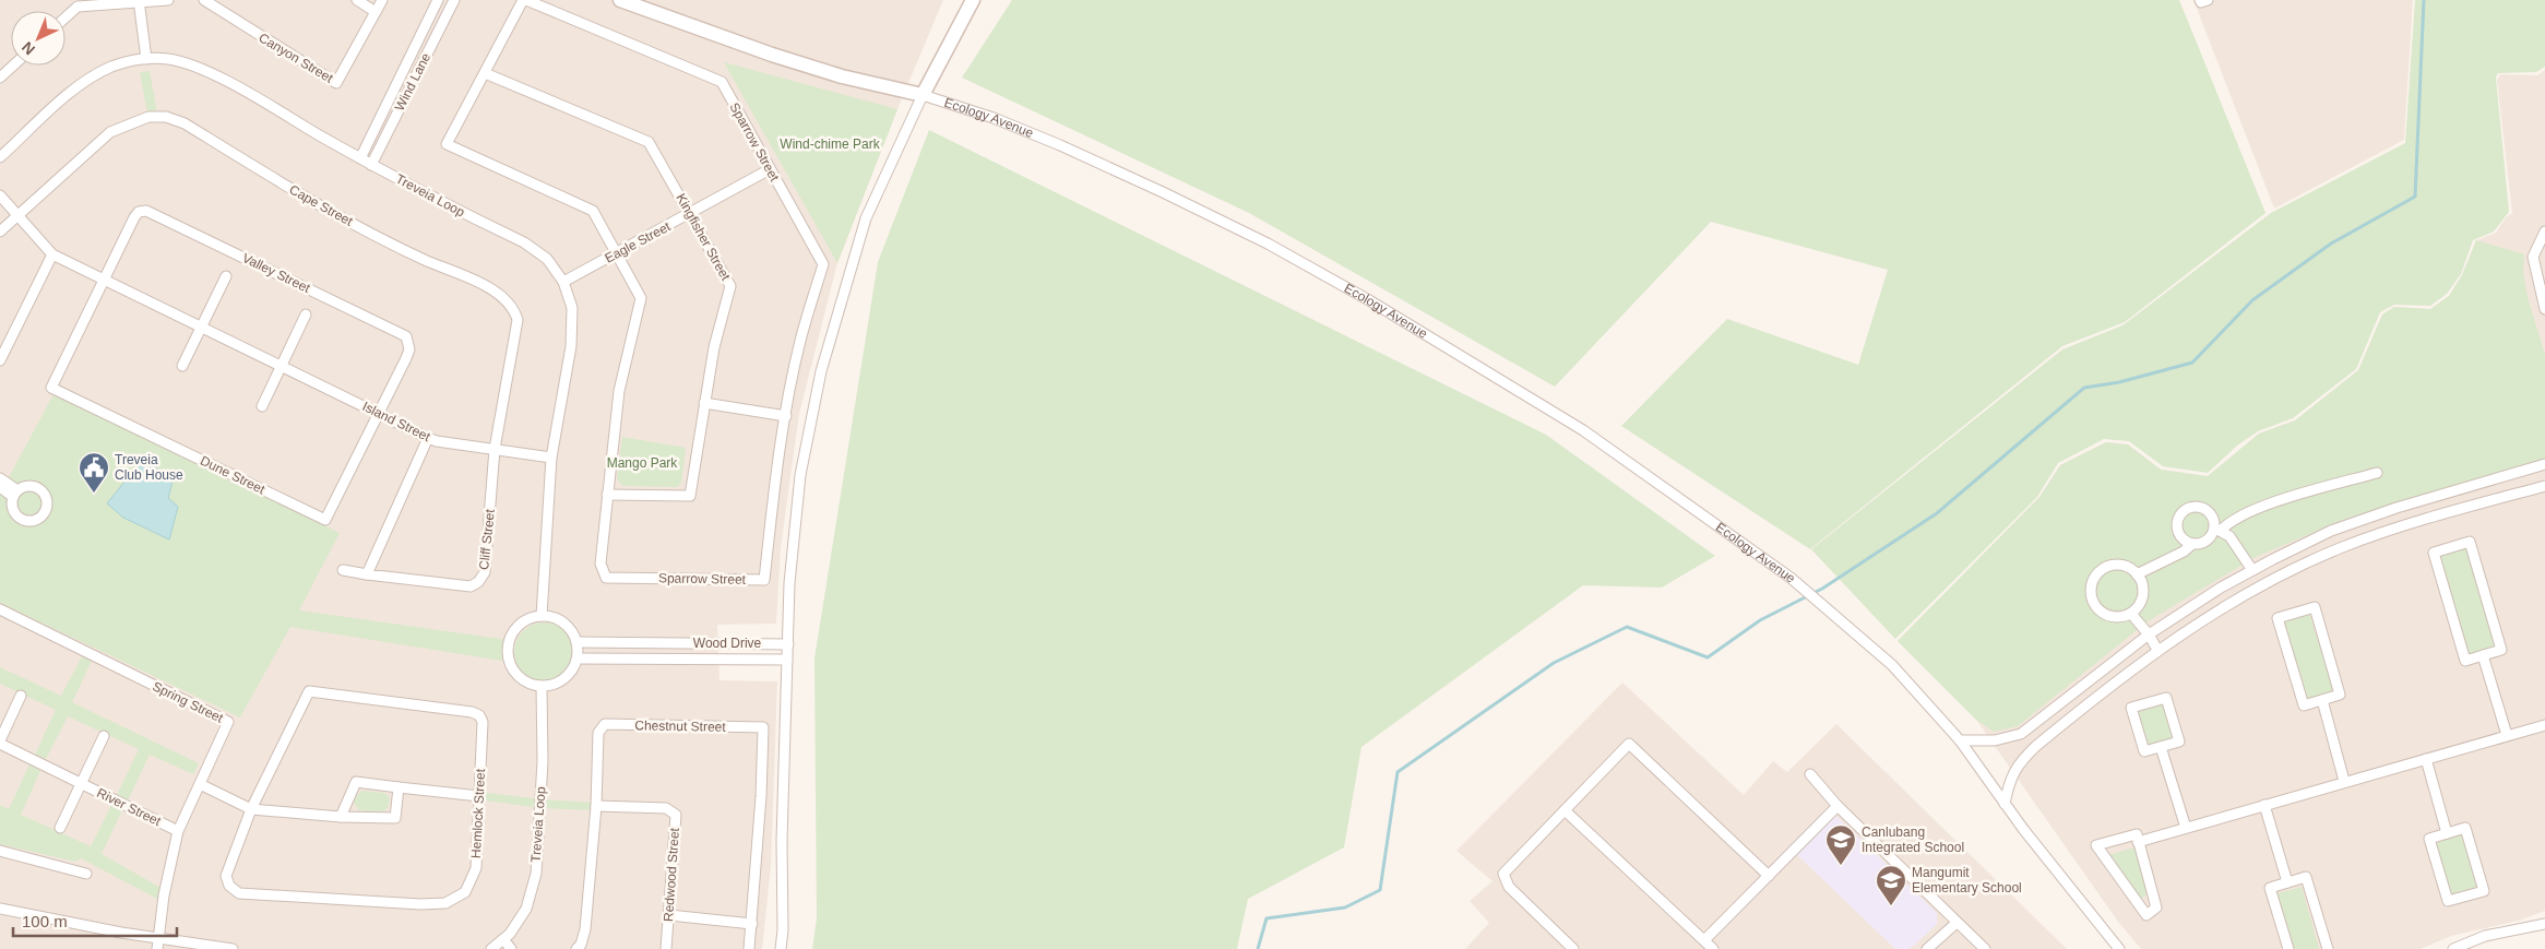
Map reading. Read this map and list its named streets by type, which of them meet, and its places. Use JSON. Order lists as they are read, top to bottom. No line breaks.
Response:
{"streets":{"street":["Canyon Street","Wind Lane","Ecology Avenue","Sparrow Street","Treveia Loop","Cape Street","Kingfisher Street","Eagle Street","Valley Street","Island Street","Dune Street","Cliff Street","Wood Drive","Spring Street","Chestnut Street","River Street","Hemlock Street","Redwood Street"]},"crossings":[["Wind Lane","Treveia Loop"],["Sparrow Street","Kingfisher Street"],["Sparrow Street","Eagle Street"],["Treveia Loop","Eagle Street"],["Treveia Loop","Island Street"],["Treveia Loop","Wood Drive"],["Cape Street","Island Street"],["Cape Street","Cliff Street"],["Kingfisher Street","Eagle Street"],["Valley Street","Island Street"],["Valley Street","Dune Street"],["Island Street","Dune Street"],["Island Street","Cliff Street"],["Spring Street","River Street"],["Chestnut Street","Redwood Street"]],"parks":["Wind-chime Park","Mango Park"],"places":{"public building":["Treveia Club House"],"school or university":["Canlubang Integrated School","Mangumit Elementary School"]},"scale_bar":"100 m","north":"bottom left"}
